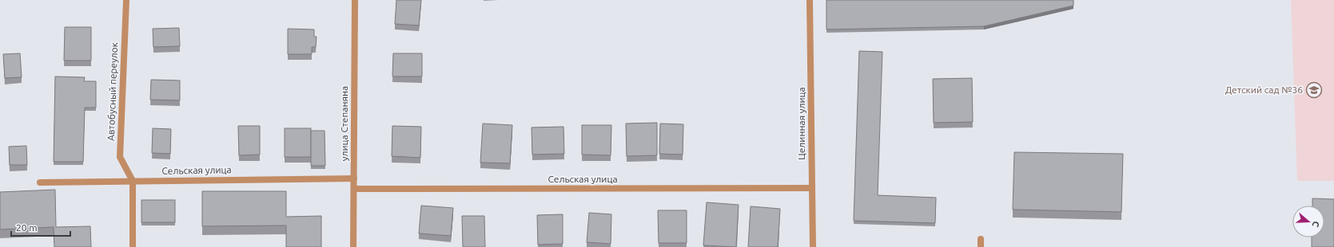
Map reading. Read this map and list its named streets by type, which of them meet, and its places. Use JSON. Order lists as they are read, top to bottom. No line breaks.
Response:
{"streets":{"street":["Автобусный переулок","улица Степаняна","Целинная улица","Сельская улица"]},"crossings":[["Автобусный переулок","Сельская улица"],["улица Степаняна","Сельская улица"],["Целинная улица","Сельская улица"]],"places":{"school or university":["Детский сад №36"]},"scale_bar":"20 m","north":"right"}
